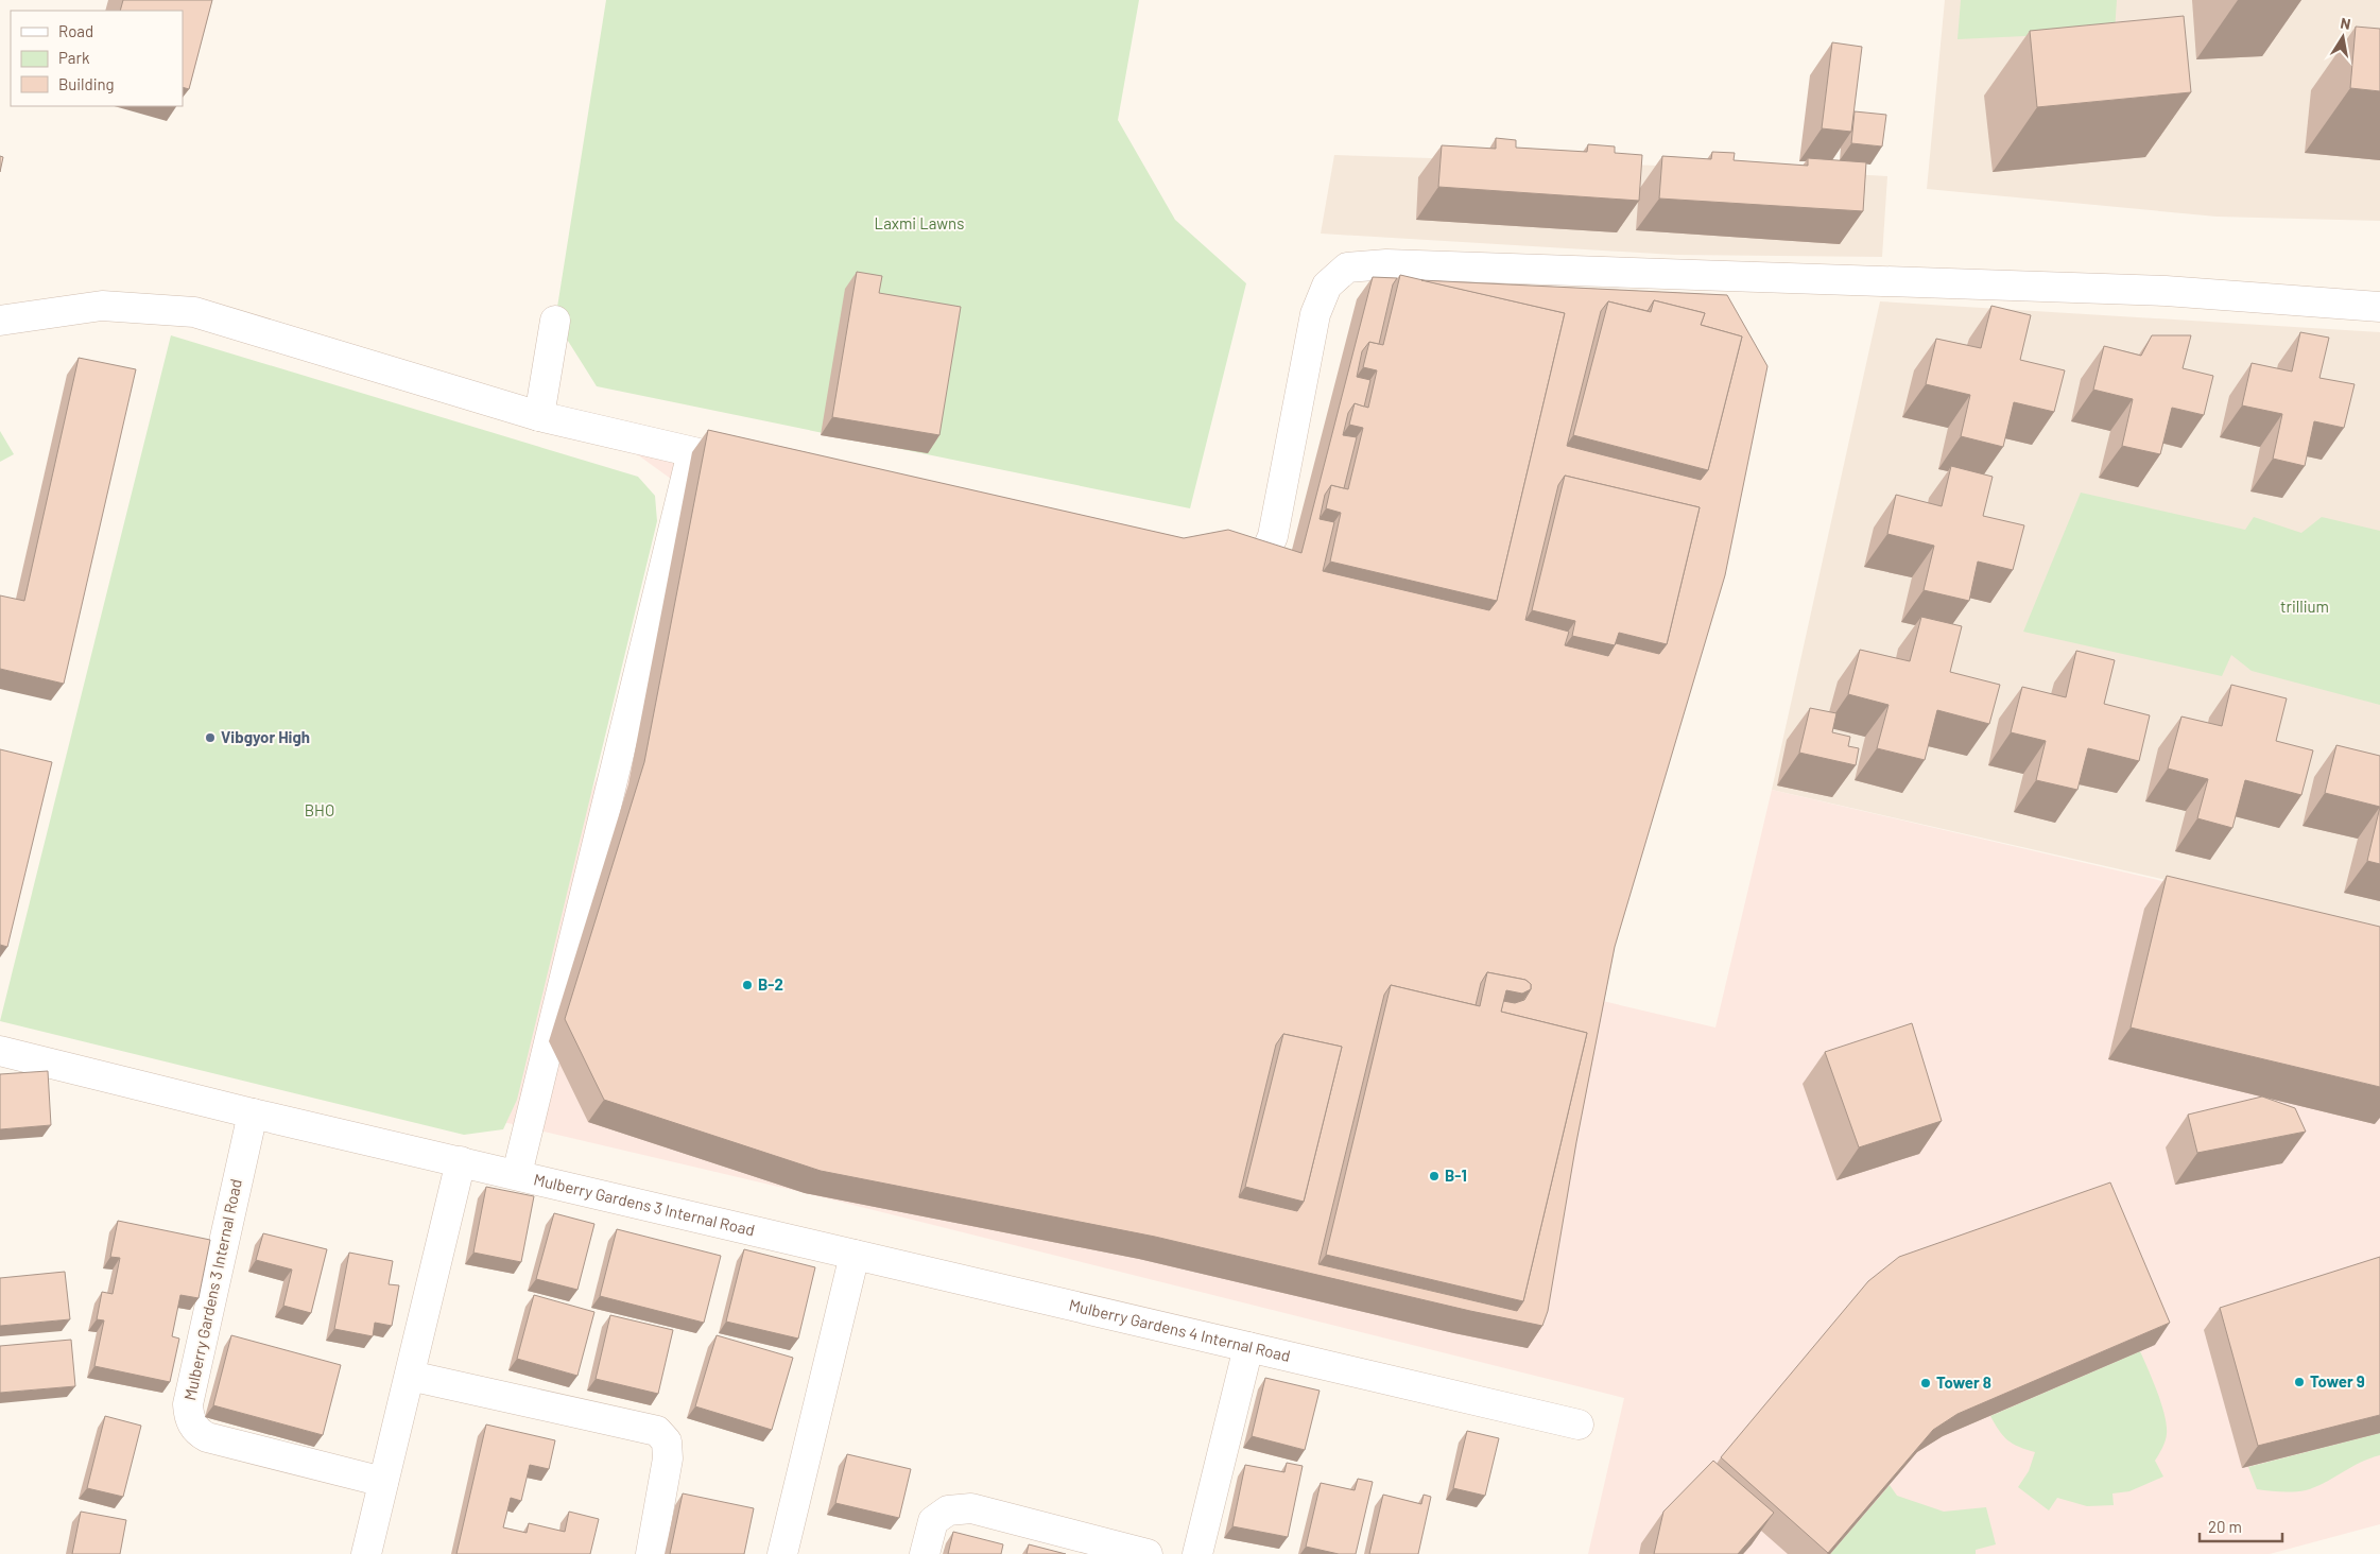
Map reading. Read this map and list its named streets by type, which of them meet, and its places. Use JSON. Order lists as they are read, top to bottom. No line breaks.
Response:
{"streets":{"street":["Mulberry Gardens 3 Internal Road","Mulberry Gardens 4 Internal Road"]},"crossings":[["Mulberry Gardens 3 Internal Road","Mulberry Gardens 4 Internal Road"]],"parks":["Laxmi Lawns","trillium","BHO"],"places":["Vibgyor High","B-2","B-1","Tower 9","Tower 8"],"legend":["Road","Park","Building"],"scale_bar":"20 m","north":"top"}
